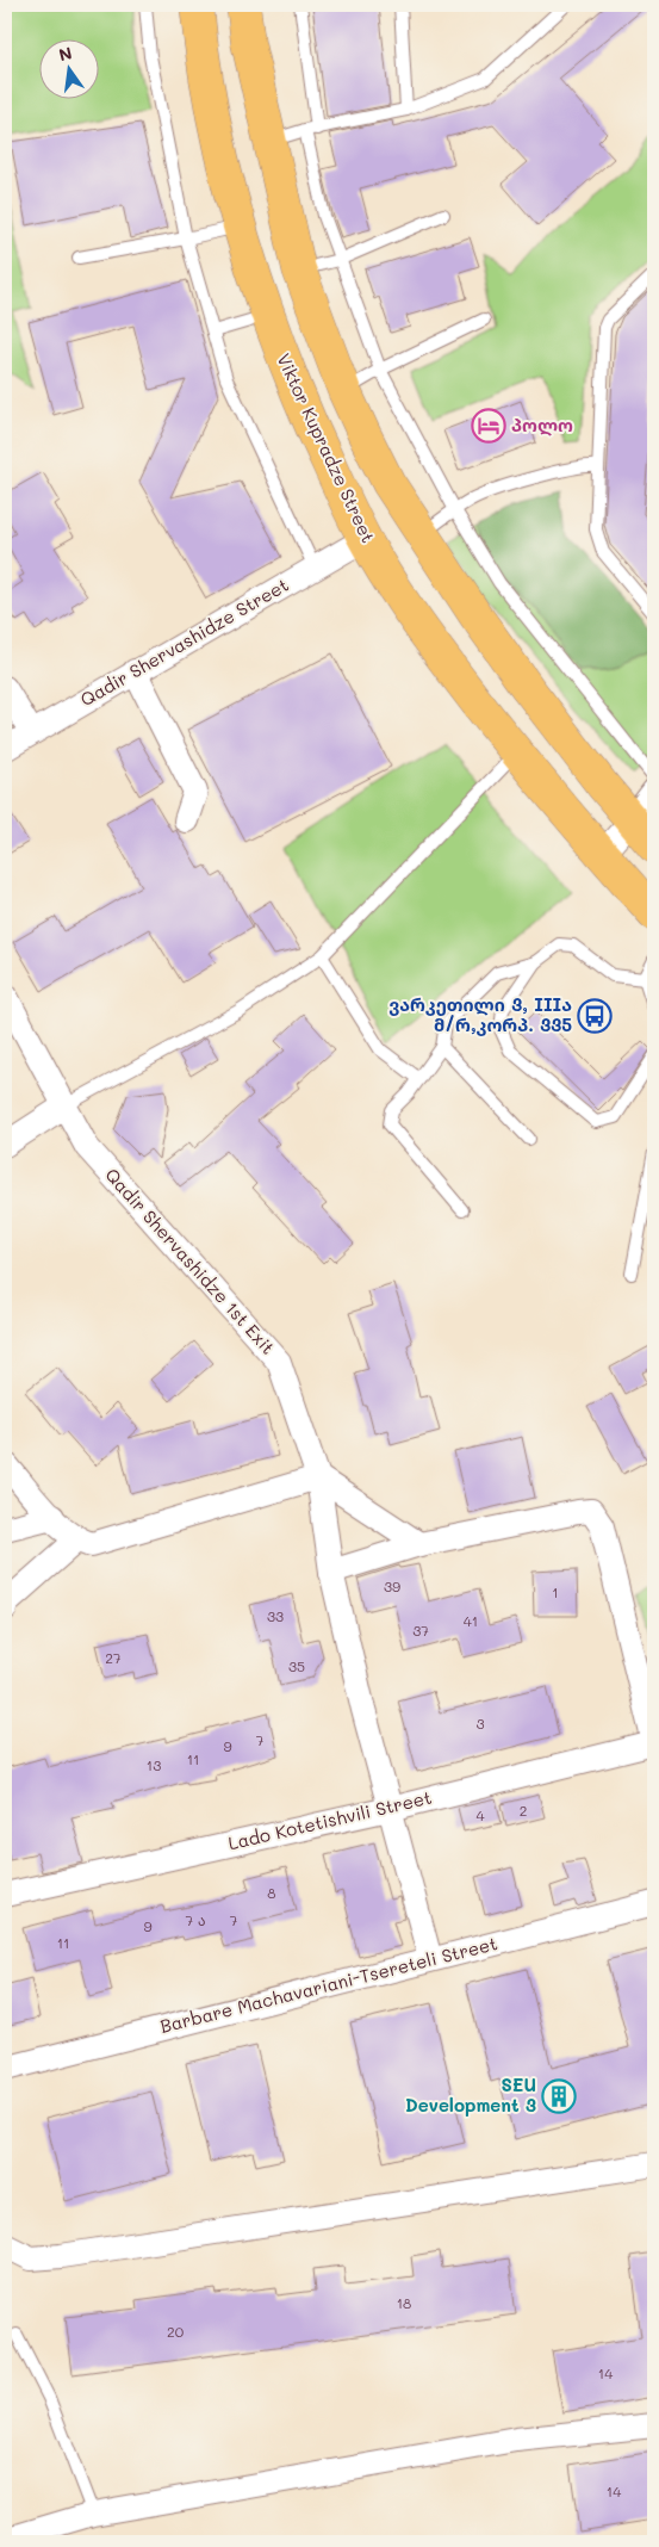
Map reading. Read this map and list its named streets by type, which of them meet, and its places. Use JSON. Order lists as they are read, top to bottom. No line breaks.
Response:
{"streets":{"main road":["Viktor Kupradze Street"],"street":["Qadir Shervashidze Street","Qadir Shervashidze 1st Exit","Lado Kotetishvili Street","Barbare Machavariani-Tsereteli Street"]},"crossings":[["Viktor Kupradze Street","Qadir Shervashidze Street"],["Qadir Shervashidze 1st Exit","Lado Kotetishvili Street"],["Qadir Shervashidze 1st Exit","Barbare Machavariani-Tsereteli Street"]],"places":{"hotel":["პოლო"],"bus stop":["ვარკეთილი 3, IIIა მ/რ,კორპ. 335"],"building":["SEU Development 3"]},"house_numbers":["39","1","33","41","37","27","35","3","7","9","11","13","2","4","8","7 ა","7","9","11","18","20","14","14"],"north":"top"}
